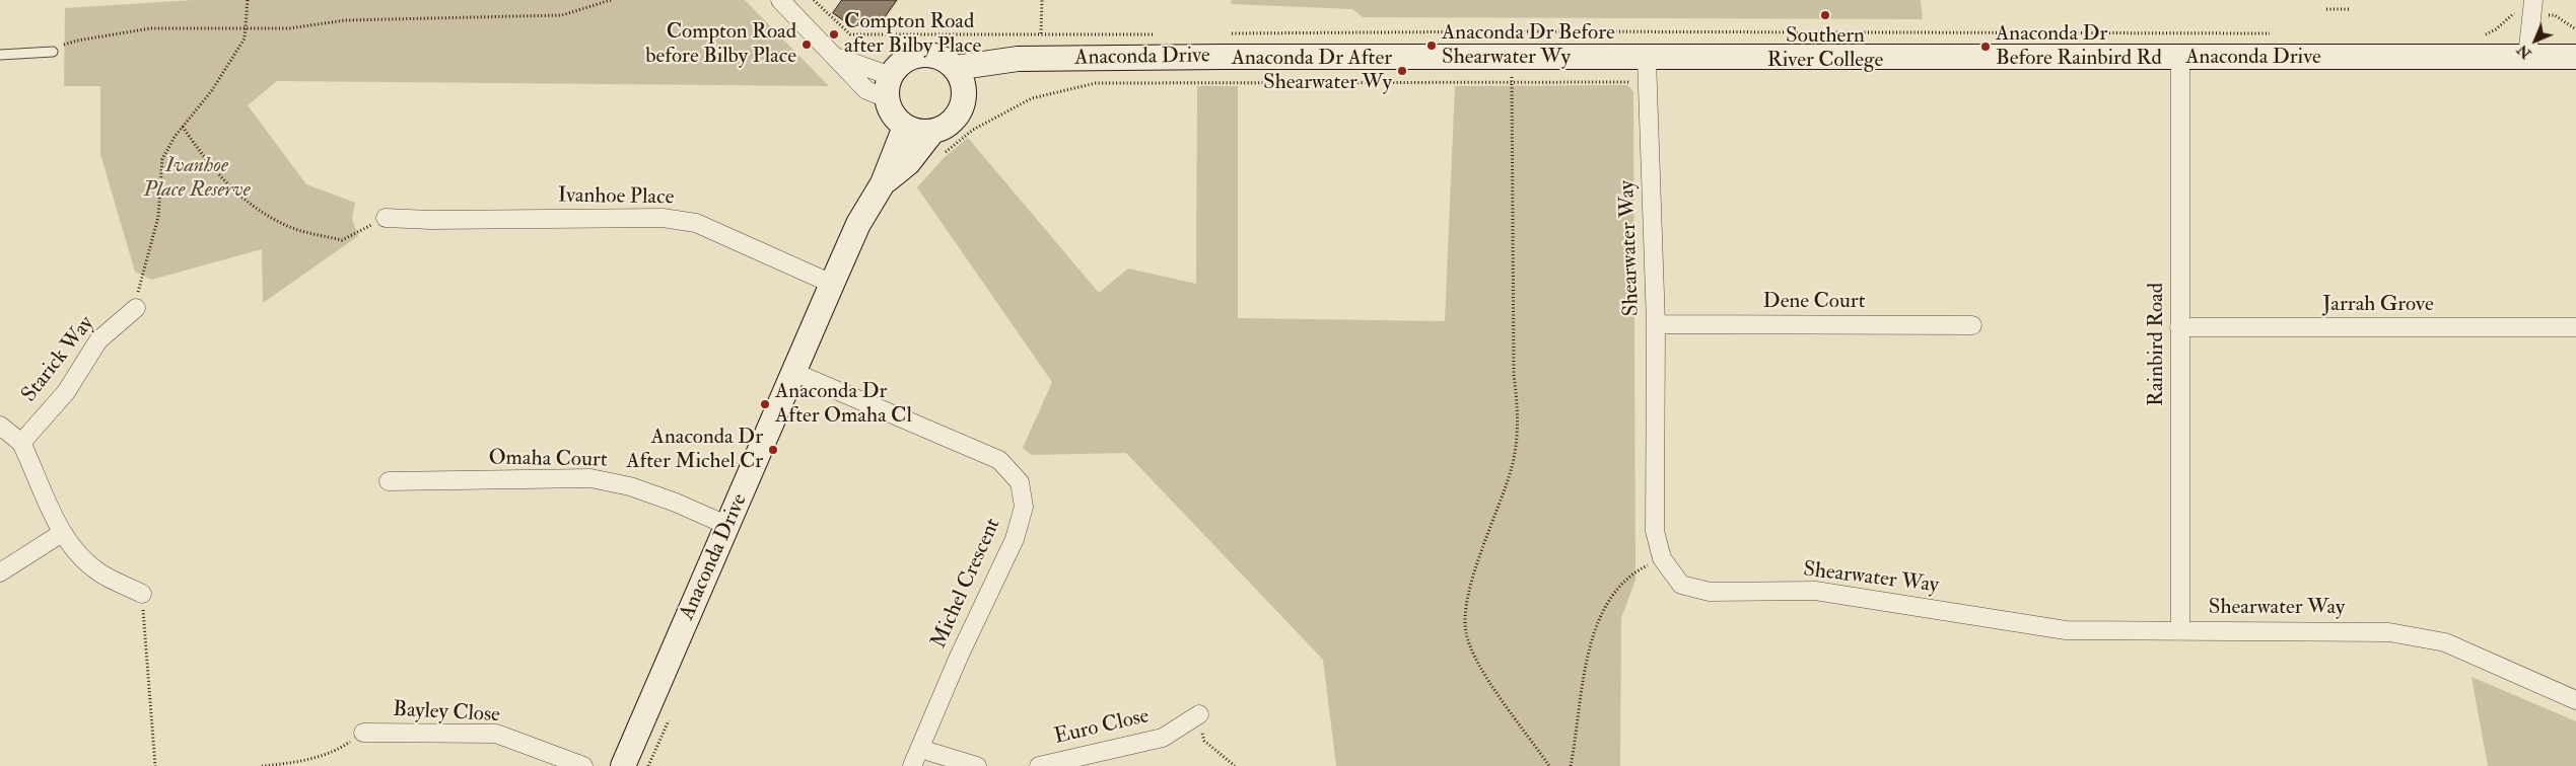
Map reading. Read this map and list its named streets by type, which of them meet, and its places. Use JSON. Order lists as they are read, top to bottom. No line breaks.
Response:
{"streets":{"main road":["Anaconda Drive"],"street":["Ivanhoe Place","Shearwater Way","Dene Court","Jarrah Grove","Rainbird Road","Starick Way","Omaha Court","Michel Crescent","Bayley Close","Euro Close"]},"crossings":[["Anaconda Drive","Ivanhoe Place"],["Anaconda Drive","Shearwater Way"],["Anaconda Drive","Rainbird Road"],["Anaconda Drive","Omaha Court"],["Anaconda Drive","Michel Crescent"],["Shearwater Way","Dene Court"],["Shearwater Way","Rainbird Road"],["Jarrah Grove","Rainbird Road"]],"parks":["Ivanhoe Place Reserve"],"places":["Southern River College","Compton Road after Bilby Place","Compton Road before Bilby Place","Anaconda Dr Before Shearwater Wy","Anaconda Dr Before Rainbird Rd","Anaconda Dr After Shearwater Wy","Anaconda Dr After Omaha Cl","Anaconda Dr After Michel Cr"],"north":"bottom left"}
